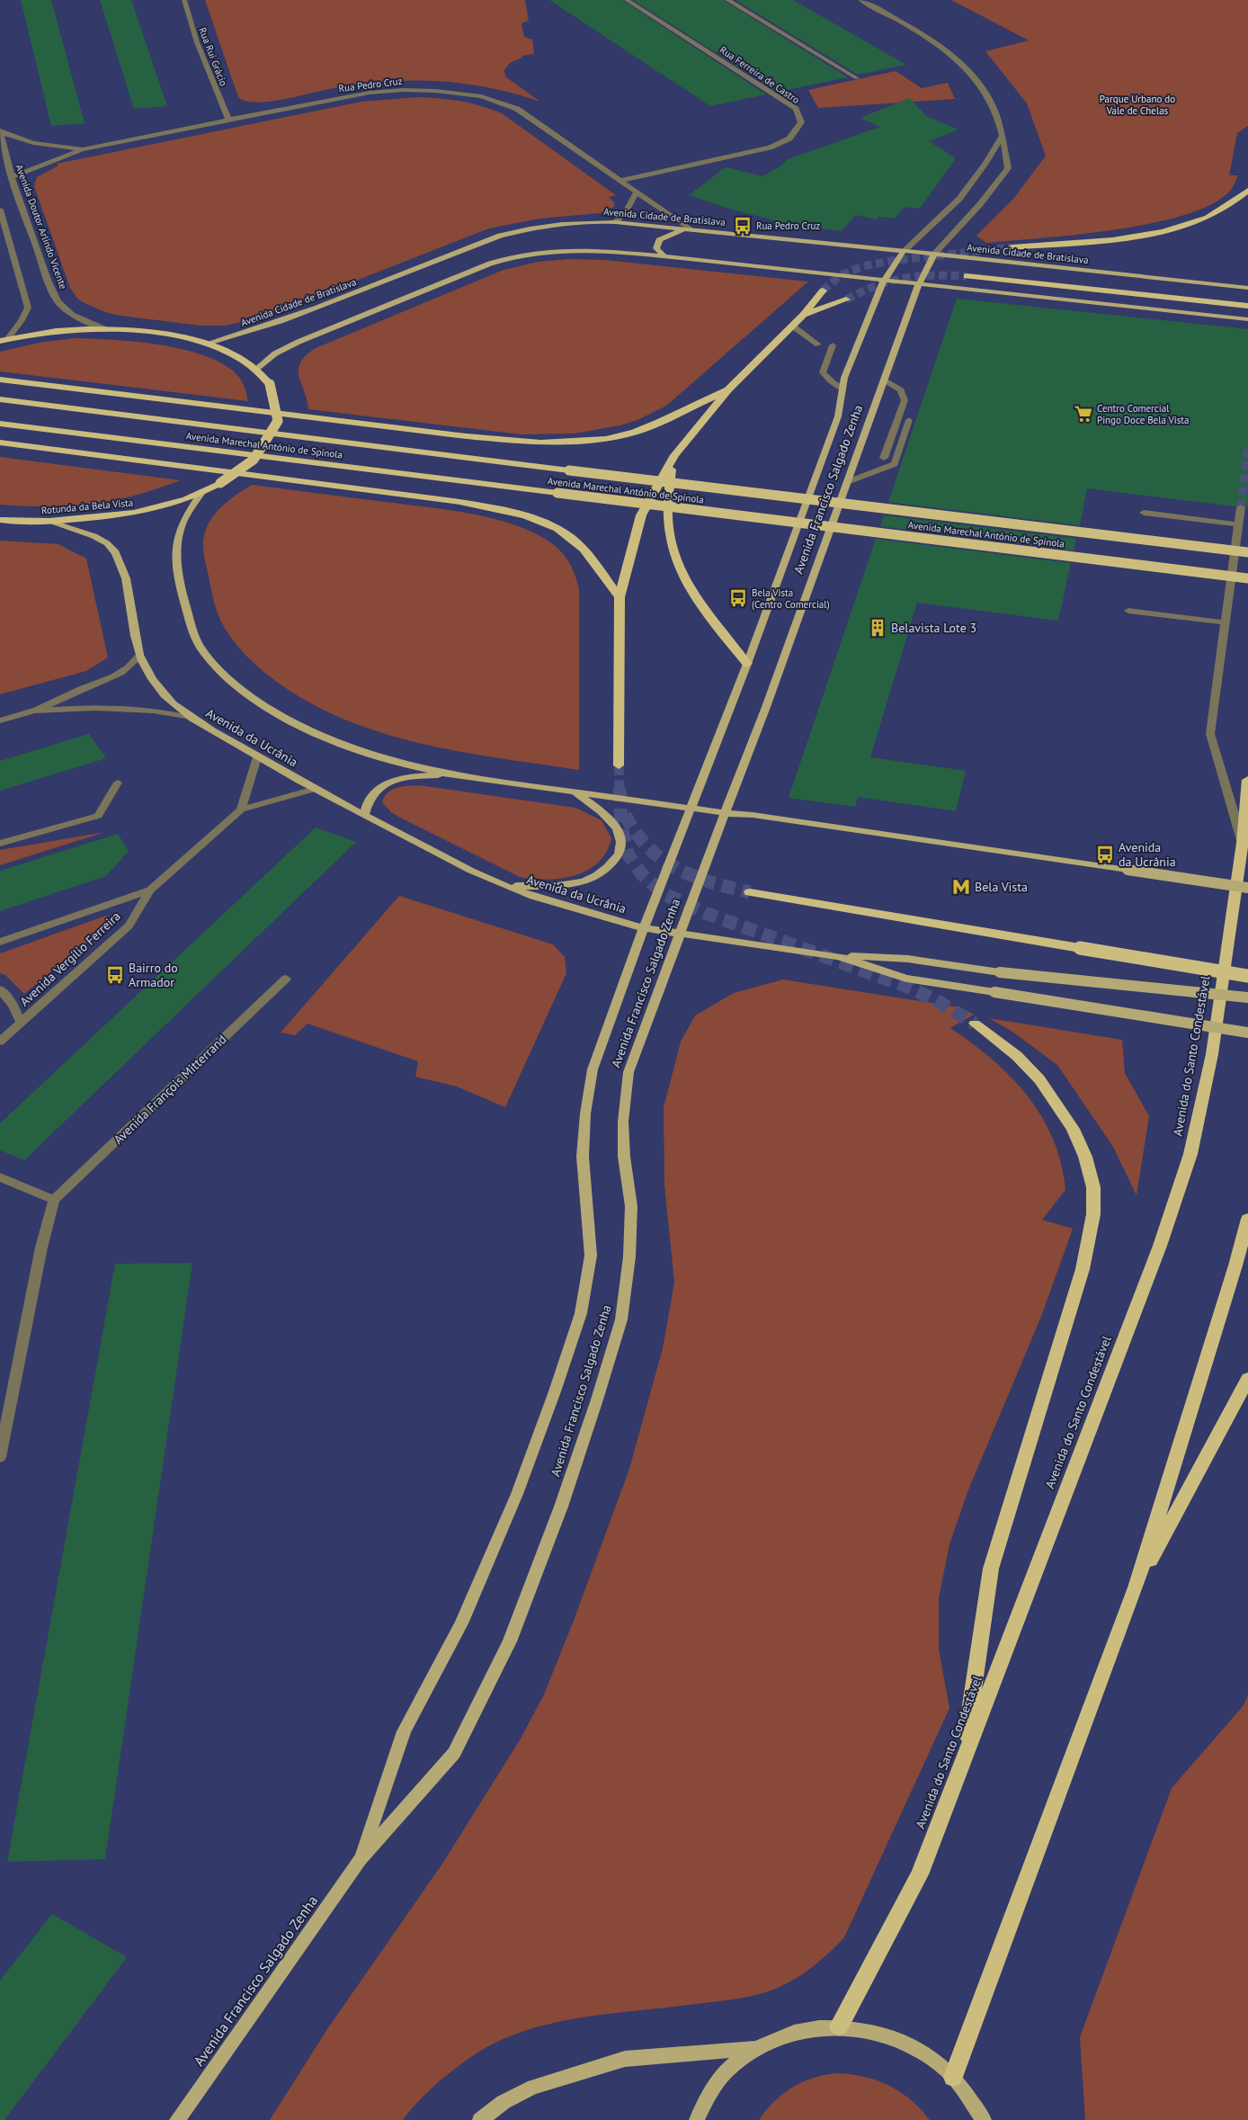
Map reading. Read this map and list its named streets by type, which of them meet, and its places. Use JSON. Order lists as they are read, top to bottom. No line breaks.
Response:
{"streets":{"highway":["Avenida Marechal António de Spínola","Rotunda da Bela Vista","Avenida do Santo Condestável"],"main road":["Avenida Cidade de Bratislava","Avenida Francisco Salgado Zenha","Avenida da Ucrânia"],"street":["Rua Rui Grácio","Rua Ferreira de Castro","Rua Pedro Cruz","Avenida Doutor Arlindo Vicente","Avenida Vergílio Ferreira","Avenida François Mitterrand"]},"crossings":[["Rua Rui Grácio","Rua Pedro Cruz"],["Rua Ferreira de Castro","Rua Pedro Cruz"],["Rua Pedro Cruz","Avenida Cidade de Bratislava"],["Rua Pedro Cruz","Avenida Doutor Arlindo Vicente"],["Avenida Cidade de Bratislava","Avenida Francisco Salgado Zenha"],["Avenida Cidade de Bratislava","Rotunda da Bela Vista"],["Avenida Doutor Arlindo Vicente","Rotunda da Bela Vista"],["Avenida Francisco Salgado Zenha","Avenida da Ucrânia"],["Rotunda da Bela Vista","Avenida da Ucrânia"],["Avenida da Ucrânia","Avenida Vergílio Ferreira"]],"parks":["Parque Urbano do Vale de Chelas"],"places":{"bus stop":["Rua Pedro Cruz","Bela Vista (Centro Comercial)","Avenida da Ucrânia","Bairro do Armador"],"supermarket":["Centro Comercial Pingo Doce Bela Vista"],"building":["Belavista Lote 3"],"metro station":["Bela Vista"]}}
